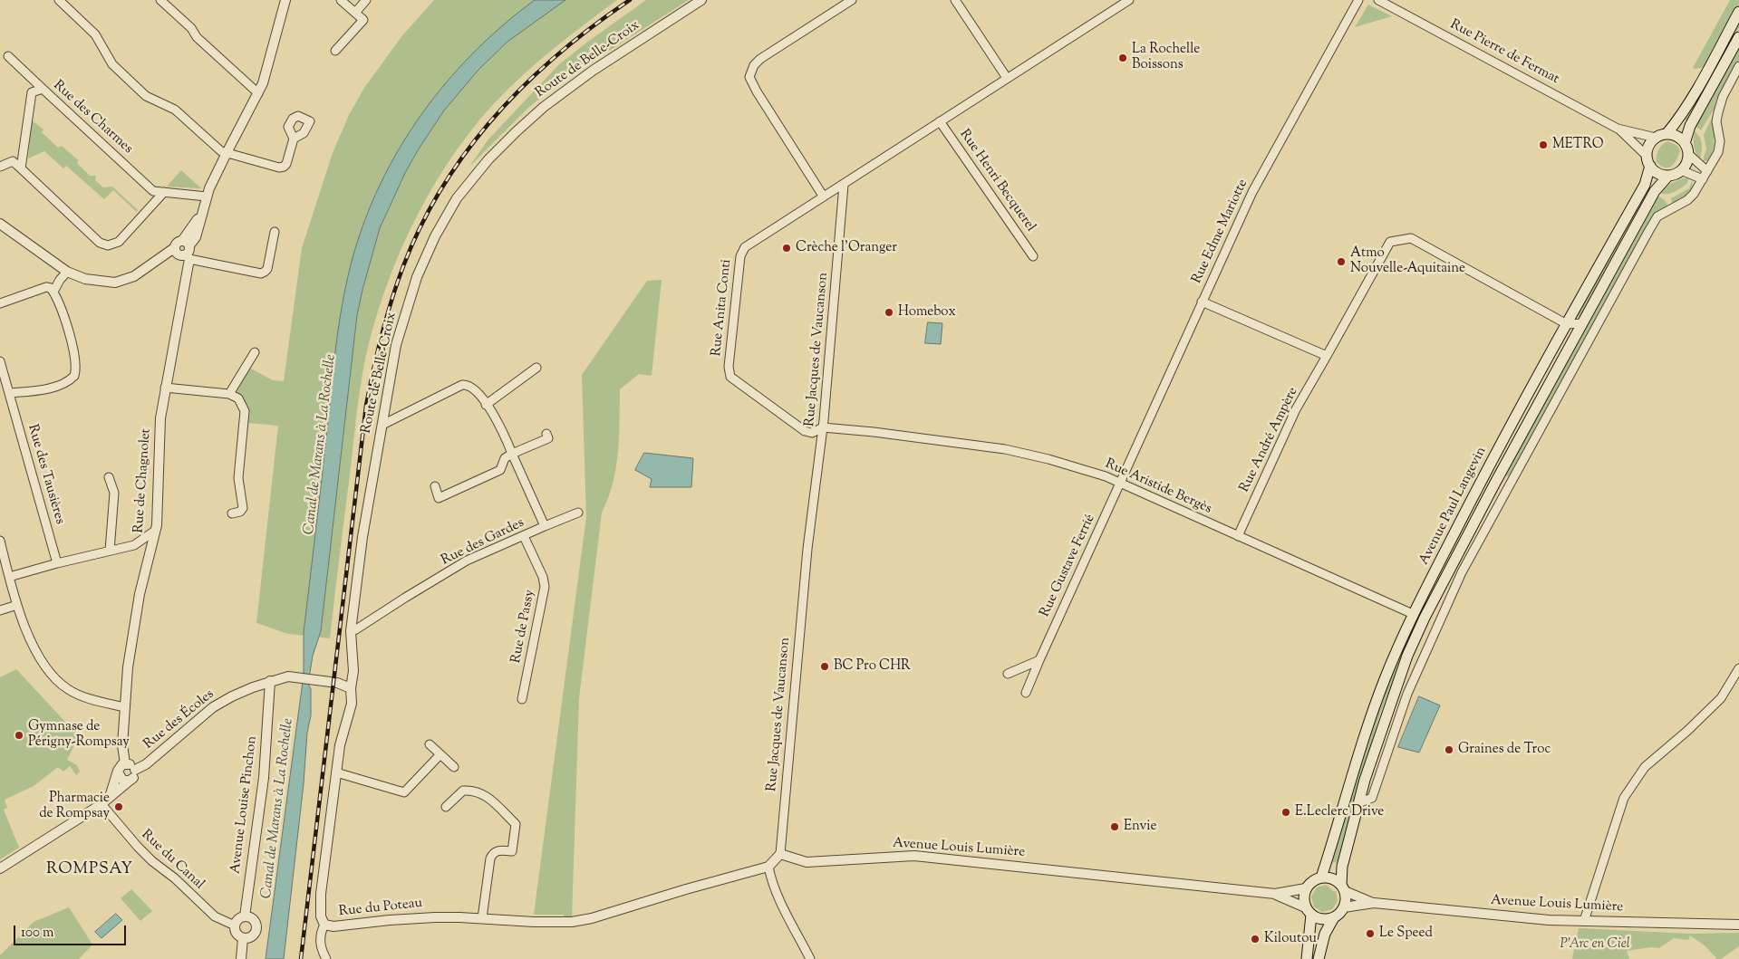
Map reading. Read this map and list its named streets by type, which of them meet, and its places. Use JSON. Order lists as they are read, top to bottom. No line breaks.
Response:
{"streets":{"main road":["Avenue Paul Langevin"],"street":["Rue Pierre de Fermat","Route de Belle-Croix","Rue des Charmes","Rue Henri Becquerel","Rue Edme Mariotte","Rue Anita Conti","Rue Jacques de Vaucanson","Rue André Ampère","Rue des Tausières","Rue de Chagnolet","Rue Aristide Bergès","Rue des Gardes","Rue Gustave Ferrié","Rue de Passy","Rue des Écoles","Avenue Louise Pinchon","Avenue Louis Lumière","Rue du Canal","Rue du Poteau"]},"crossings":[["Rue Pierre de Fermat","Avenue Paul Langevin"],["Route de Belle-Croix","Rue des Gardes"],["Route de Belle-Croix","Rue des Écoles"],["Route de Belle-Croix","Rue du Poteau"],["Rue des Charmes","Rue de Chagnolet"],["Rue Edme Mariotte","Rue Aristide Bergès"],["Rue Edme Mariotte","Rue Gustave Ferrié"],["Rue Anita Conti","Rue Jacques de Vaucanson"],["Rue Anita Conti","Rue Aristide Bergès"],["Rue Jacques de Vaucanson","Rue Aristide Bergès"],["Rue Jacques de Vaucanson","Avenue Louis Lumière"],["Rue André Ampère","Rue Aristide Bergès"],["Rue André Ampère","Avenue Paul Langevin"],["Rue de Chagnolet","Rue des Écoles"],["Rue Aristide Bergès","Avenue Paul Langevin"],["Rue Aristide Bergès","Rue Gustave Ferrié"],["Avenue Paul Langevin","Avenue Louis Lumière"],["Rue des Gardes","Rue de Passy"],["Rue des Écoles","Avenue Louise Pinchon"],["Rue des Écoles","Rue du Poteau"],["Avenue Louise Pinchon","Rue du Canal"]],"districts":["ROMPSAY"],"water":["Canal de Marans à La Rochelle"],"parks":["P'Arc en Ciel"],"places":["La Rochelle Boissons","METRO","Crèche l'Oranger","Atmo Nouvelle-Aquitaine","Homebox","BC Pro CHR","Gymnase de Périgny-Rompsay","Graines de Troc","Pharmacie de Rompsay","E.Leclerc Drive","Envie","Le Speed","Kiloutou"],"scale_bar":"100 m"}
